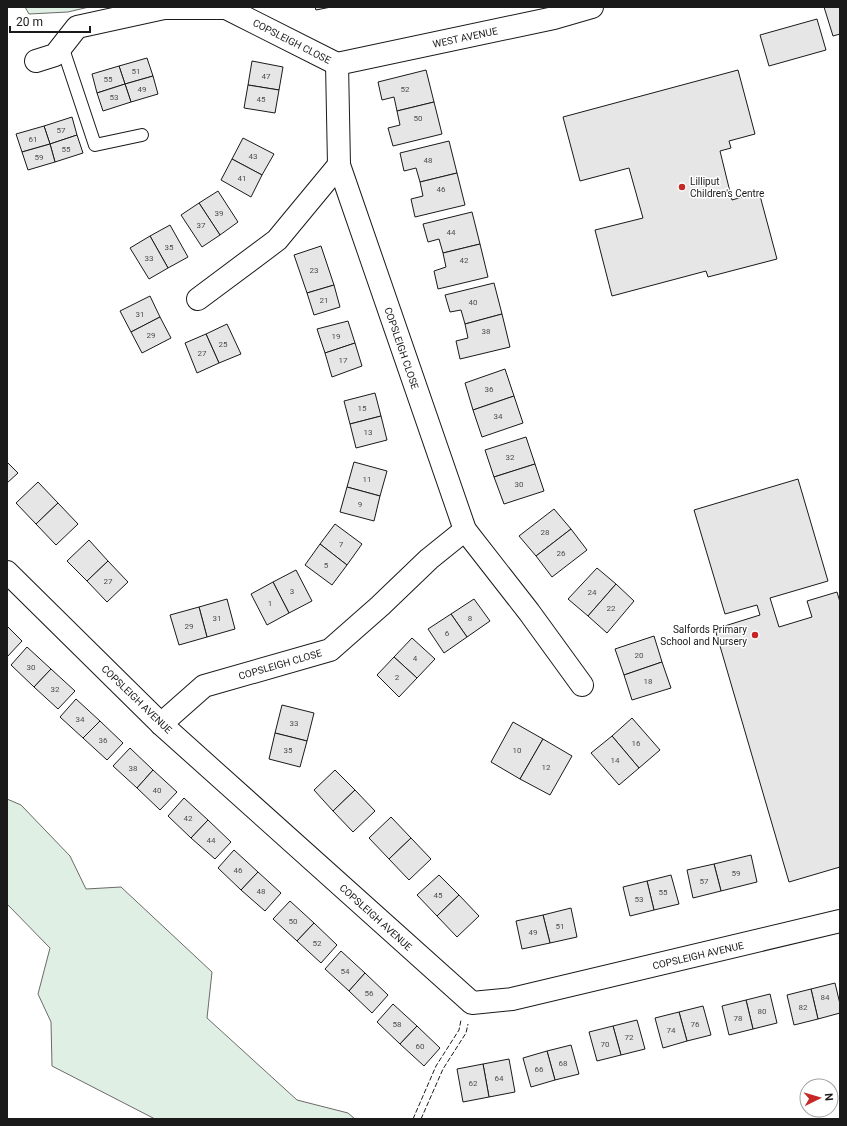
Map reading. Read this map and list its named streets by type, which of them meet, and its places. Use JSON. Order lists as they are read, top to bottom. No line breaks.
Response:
{"streets":{"street":["WEST AVENUE","COPSLEIGH CLOSE","COPSLEIGH AVENUE"]},"crossings":[["WEST AVENUE","COPSLEIGH CLOSE"],["COPSLEIGH CLOSE","COPSLEIGH AVENUE"]],"places":["Lilliput Children's Centre","Salfords Primary School and Nursery"],"house_numbers":["51","47","55","49","52","53","45","50","57","61","55","43","59","48","41","46","39","37","44","35","33","42","23","21","40","31","38","29","19","25","27","17","36","15","34","13","32","11","30","9","28","7","26","5","27","3","24","1","22","31","8","29","6","20","4","30","2","18","32","34","33","36","16","35","10","14","12","38","40","42","44","46","59","57","48","55","45","53","50","51","49","52","54","56","84","82","80","78","58","76","74","72","70","60","68","66","64","62"],"scale_bar":"20 m","north":"right"}
